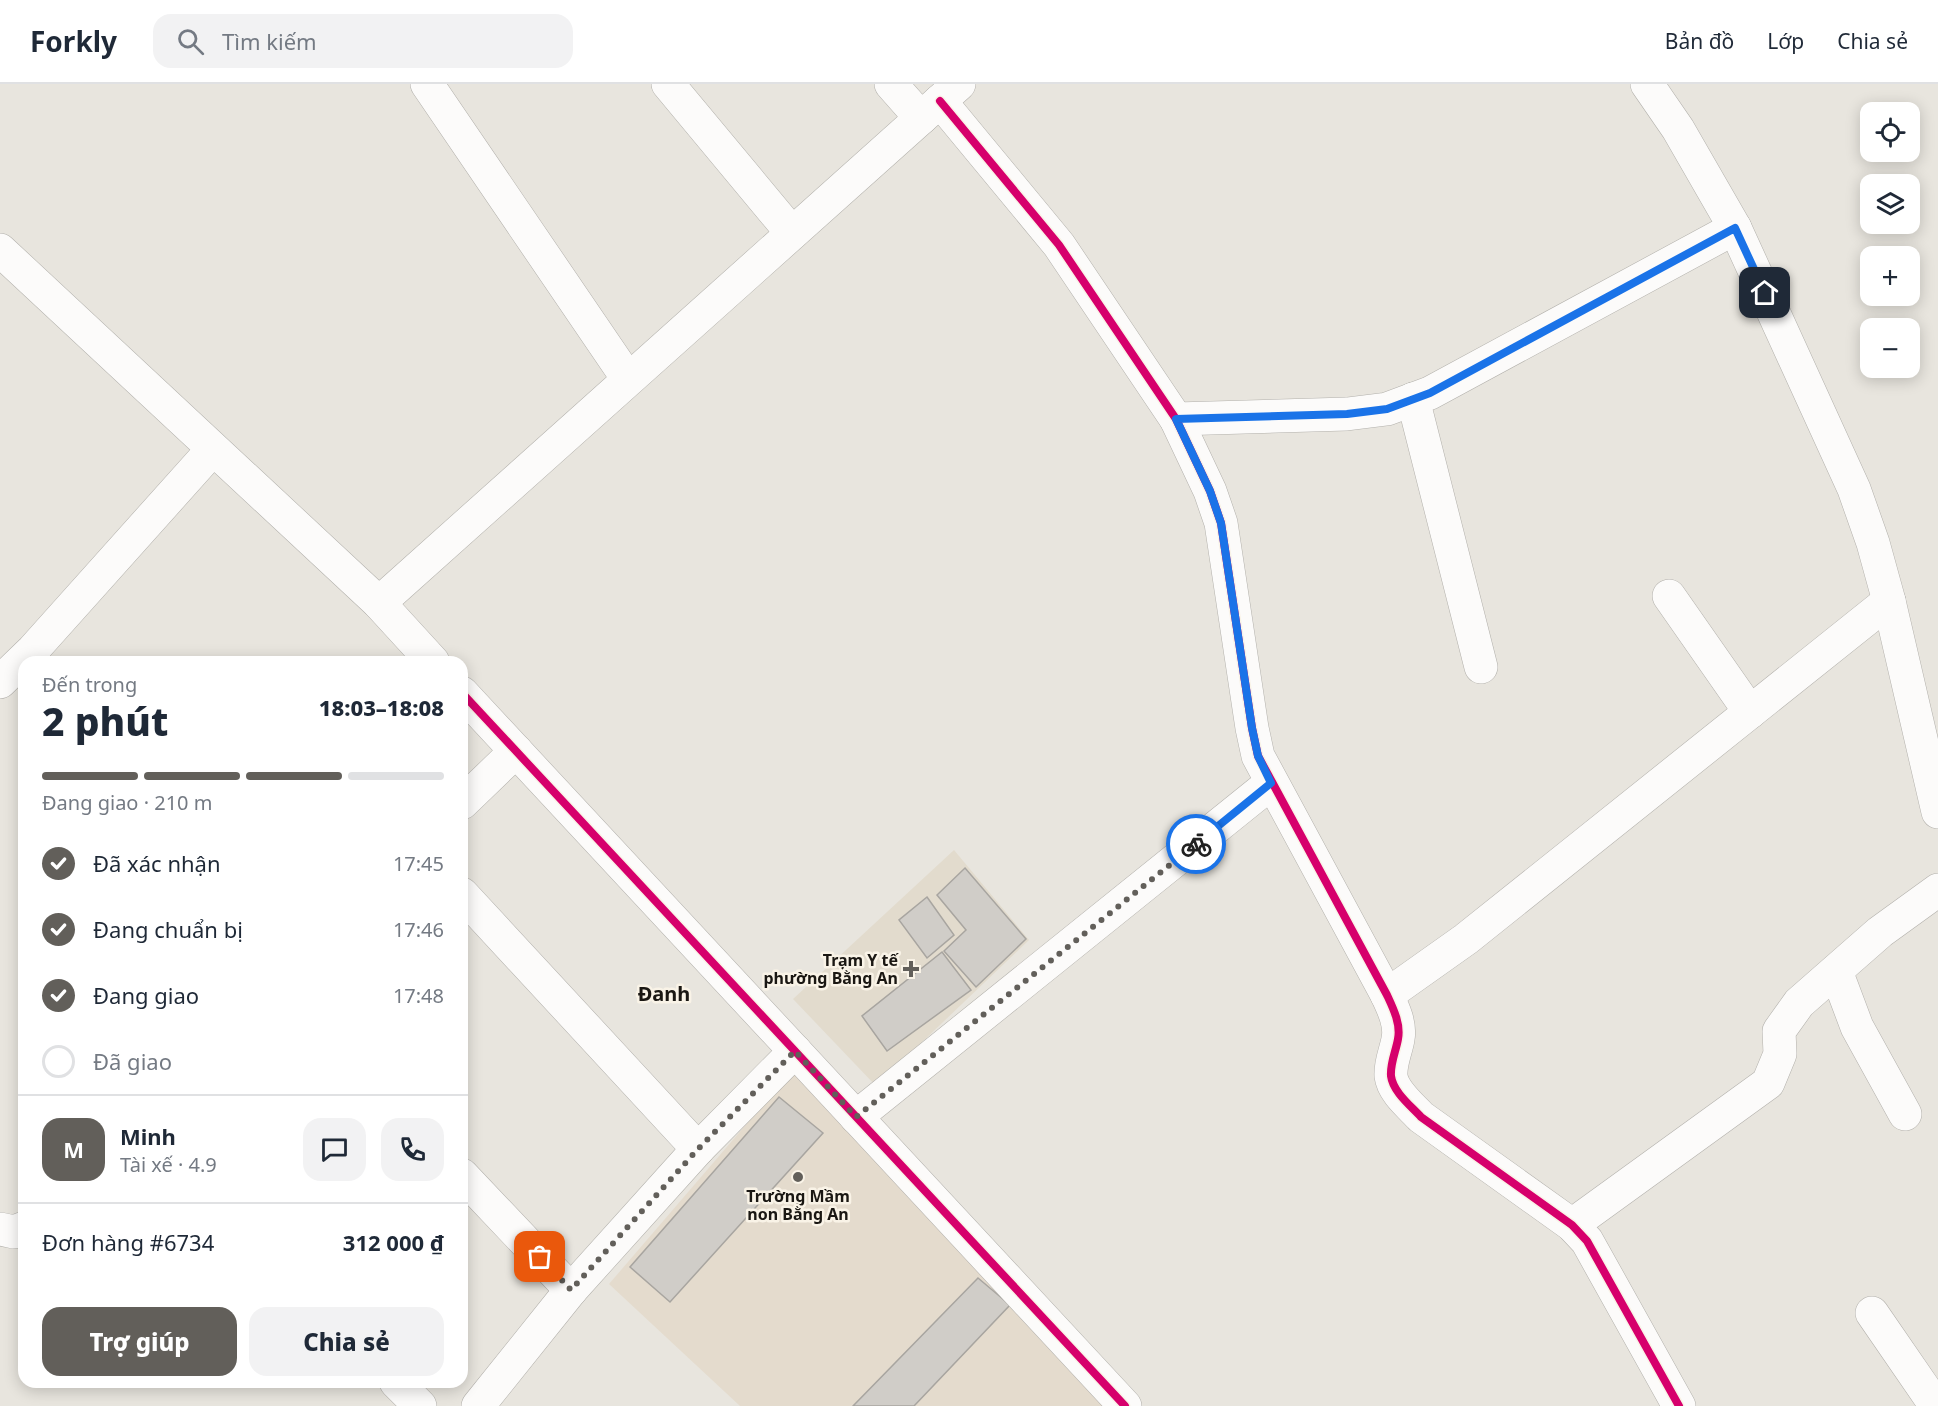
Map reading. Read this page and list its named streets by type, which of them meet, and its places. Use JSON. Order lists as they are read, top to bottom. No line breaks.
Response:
{"districts":["Đanh"],"places":{"health":["Trạm Y tế phường Bằng An"],"other":["Trường Mầm non Bằng An"]},"page":{"header":"Forkly","search":"Tìm kiếm","nav":["Bản đồ","Lớp","Chia sẻ"],"map_buttons":["+","−"],"heading":["2 phút","Đến trong","18:03–18:08"],"panel":["Minh","Tài xế · 4.9","Đơn hàng #6734","312 000 ₫"],"bar":"Đang giao · 210 m","list":[["Đã xác nhận","17:45"],["Đang chuẩn bị","17:46"],["Đang giao","17:48"],"Đã giao"],"round":"M","buttons":["Trợ giúp","Chia sẻ"]}}
